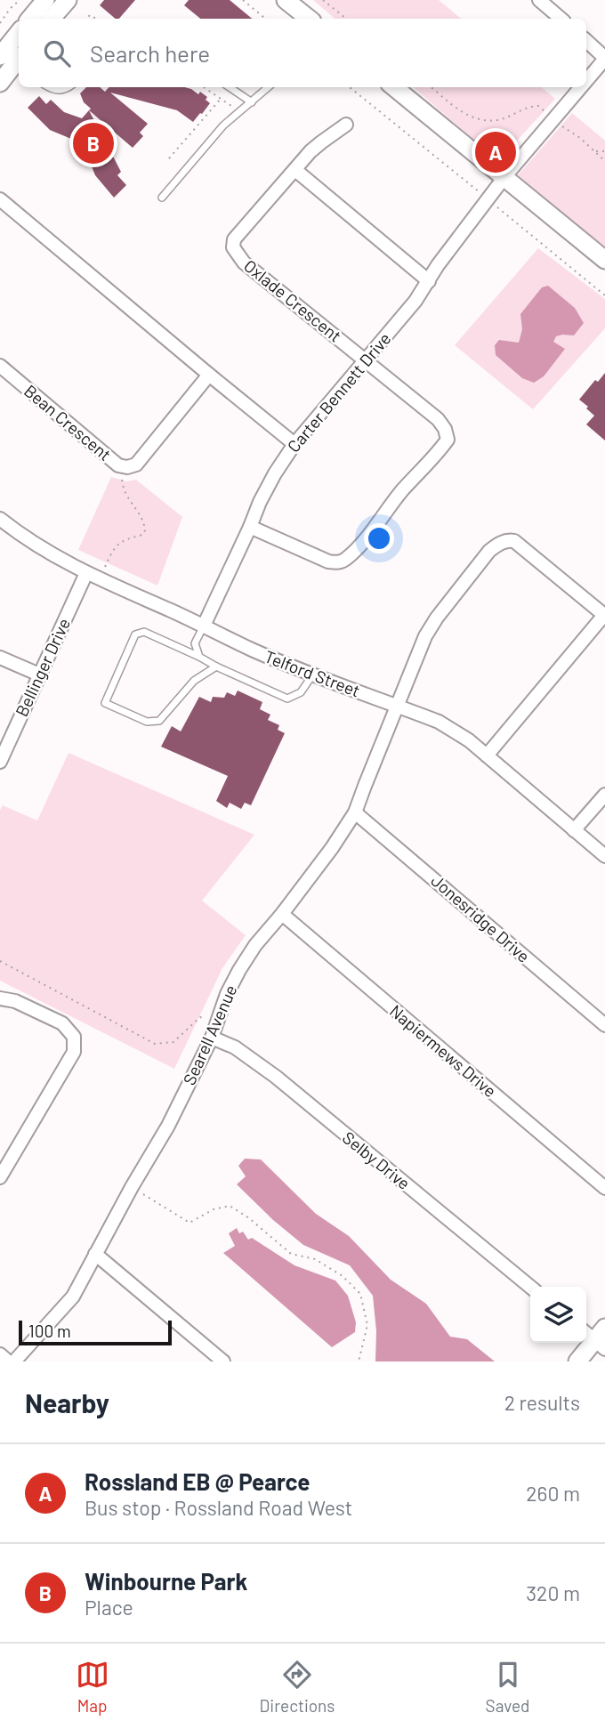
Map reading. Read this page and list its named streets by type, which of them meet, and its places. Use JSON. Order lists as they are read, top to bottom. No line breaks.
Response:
{"streets":{"street":["Oxlade Crescent","Carter Bennett Drive","Bean Crescent","Bellinger Drive","Telford Street","Jonesridge Drive","Searell Avenue","Napiermews Drive","Selby Drive"]},"crossings":[["Oxlade Crescent","Carter Bennett Drive"],["Carter Bennett Drive","Telford Street"],["Bellinger Drive","Telford Street"],["Telford Street","Searell Avenue"],["Jonesridge Drive","Searell Avenue"],["Searell Avenue","Napiermews Drive"],["Searell Avenue","Selby Drive"]],"scale_bar":"100 m","page":{"search":"Search here","pins":["B","A"],"scale":"100 m","heading":["Nearby","2 results"],"list":[{"mark":"A","name":"Rossland EB @ Pearce","note":"Bus stop · Rossland Road West","value":"260 m"},{"mark":"B","name":"Winbourne Park","note":"Place","value":"320 m"}],"nav":["Map","Directions","Saved"]}}
